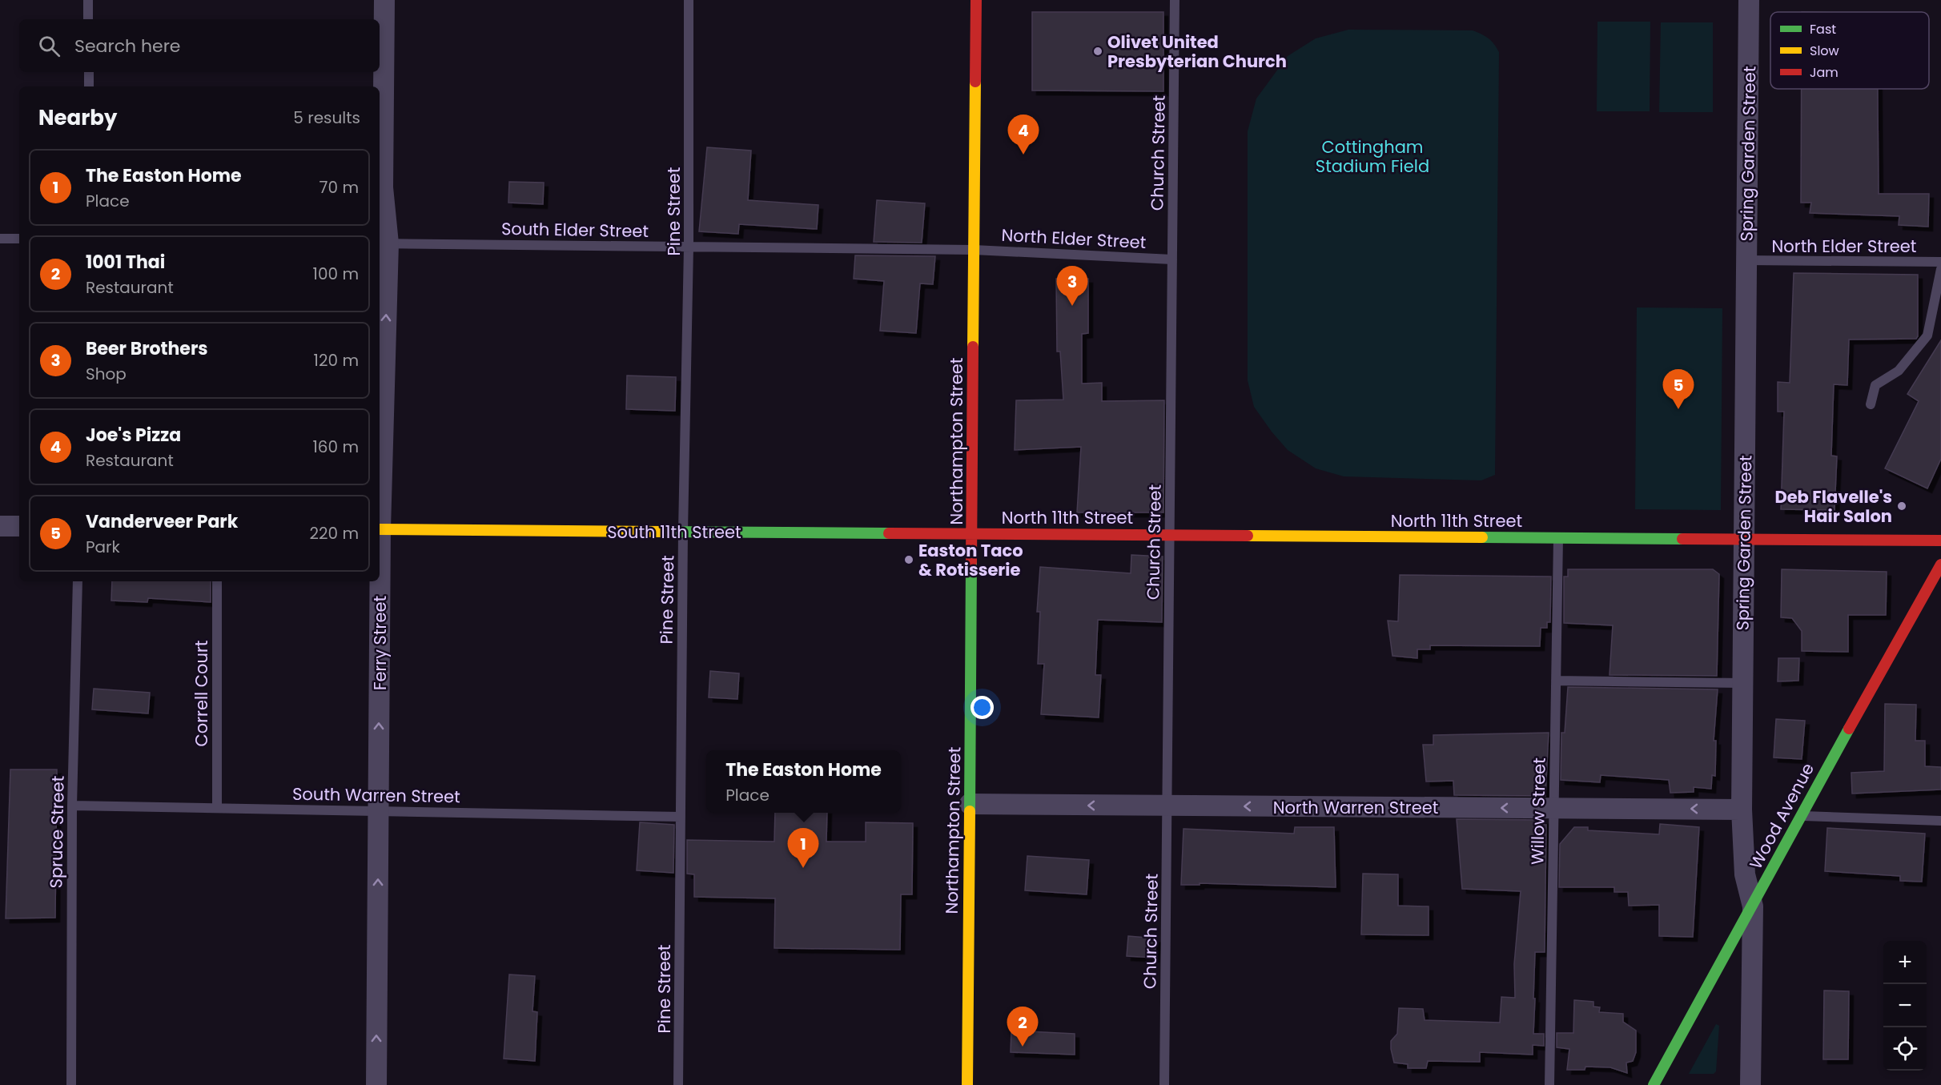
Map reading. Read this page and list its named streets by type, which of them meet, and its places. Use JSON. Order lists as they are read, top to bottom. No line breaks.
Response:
{"streets":{"main road":["Northampton Street","North 11th Street","South 11th Street","Wood Avenue"],"street":["Spring Garden Street","Ferry Street","North Warren Street"],"lane":["Church Street","Pine Street","South Elder Street","North Elder Street","Correll Court","South Warren Street","Willow Street","Spruce Street"]},"crossings":[["Church Street","North Elder Street"],["Church Street","North 11th Street"],["Church Street","North Warren Street"],["Spring Garden Street","North Elder Street"],["Spring Garden Street","North 11th Street"],["Spring Garden Street","North Warren Street"],["Spring Garden Street","Wood Avenue"],["Pine Street","South Elder Street"],["Pine Street","South 11th Street"],["Pine Street","South Warren Street"],["South Elder Street","North Elder Street"],["South Elder Street","Northampton Street"],["South Elder Street","Ferry Street"],["North Elder Street","Northampton Street"],["Northampton Street","North 11th Street"],["Northampton Street","South 11th Street"],["Northampton Street","North Warren Street"],["North 11th Street","South 11th Street"],["North 11th Street","Willow Street"],["Ferry Street","South Warren Street"],["Correll Court","South Warren Street"],["South Warren Street","Spruce Street"],["North Warren Street","Willow Street"]],"one_way":["Ferry Street","North Warren Street"],"parks":["Cottingham Stadium Field"],"places":["Olivet United Presbyterian Church","Deb Flavelle's Hair Salon","Easton Taco & Rotisserie"],"legend":["Fast","Slow","Jam"],"page":{"search":"Search here","heading":["Nearby","5 results"],"pins":["4","3","5","1","2"],"list":[{"mark":"1","name":"The Easton Home","note":"Place","value":"70 m"},{"mark":"2","name":"1001 Thai","note":"Restaurant","value":"100 m"},{"mark":"3","name":"Beer Brothers","note":"Shop","value":"120 m"},{"mark":"4","name":"Joe's Pizza","note":"Restaurant","value":"160 m"},{"mark":"5","name":"Vanderveer Park","note":"Park","value":"220 m"}],"popup":["The Easton Home","Place"],"map_buttons":["+","−"]}}
